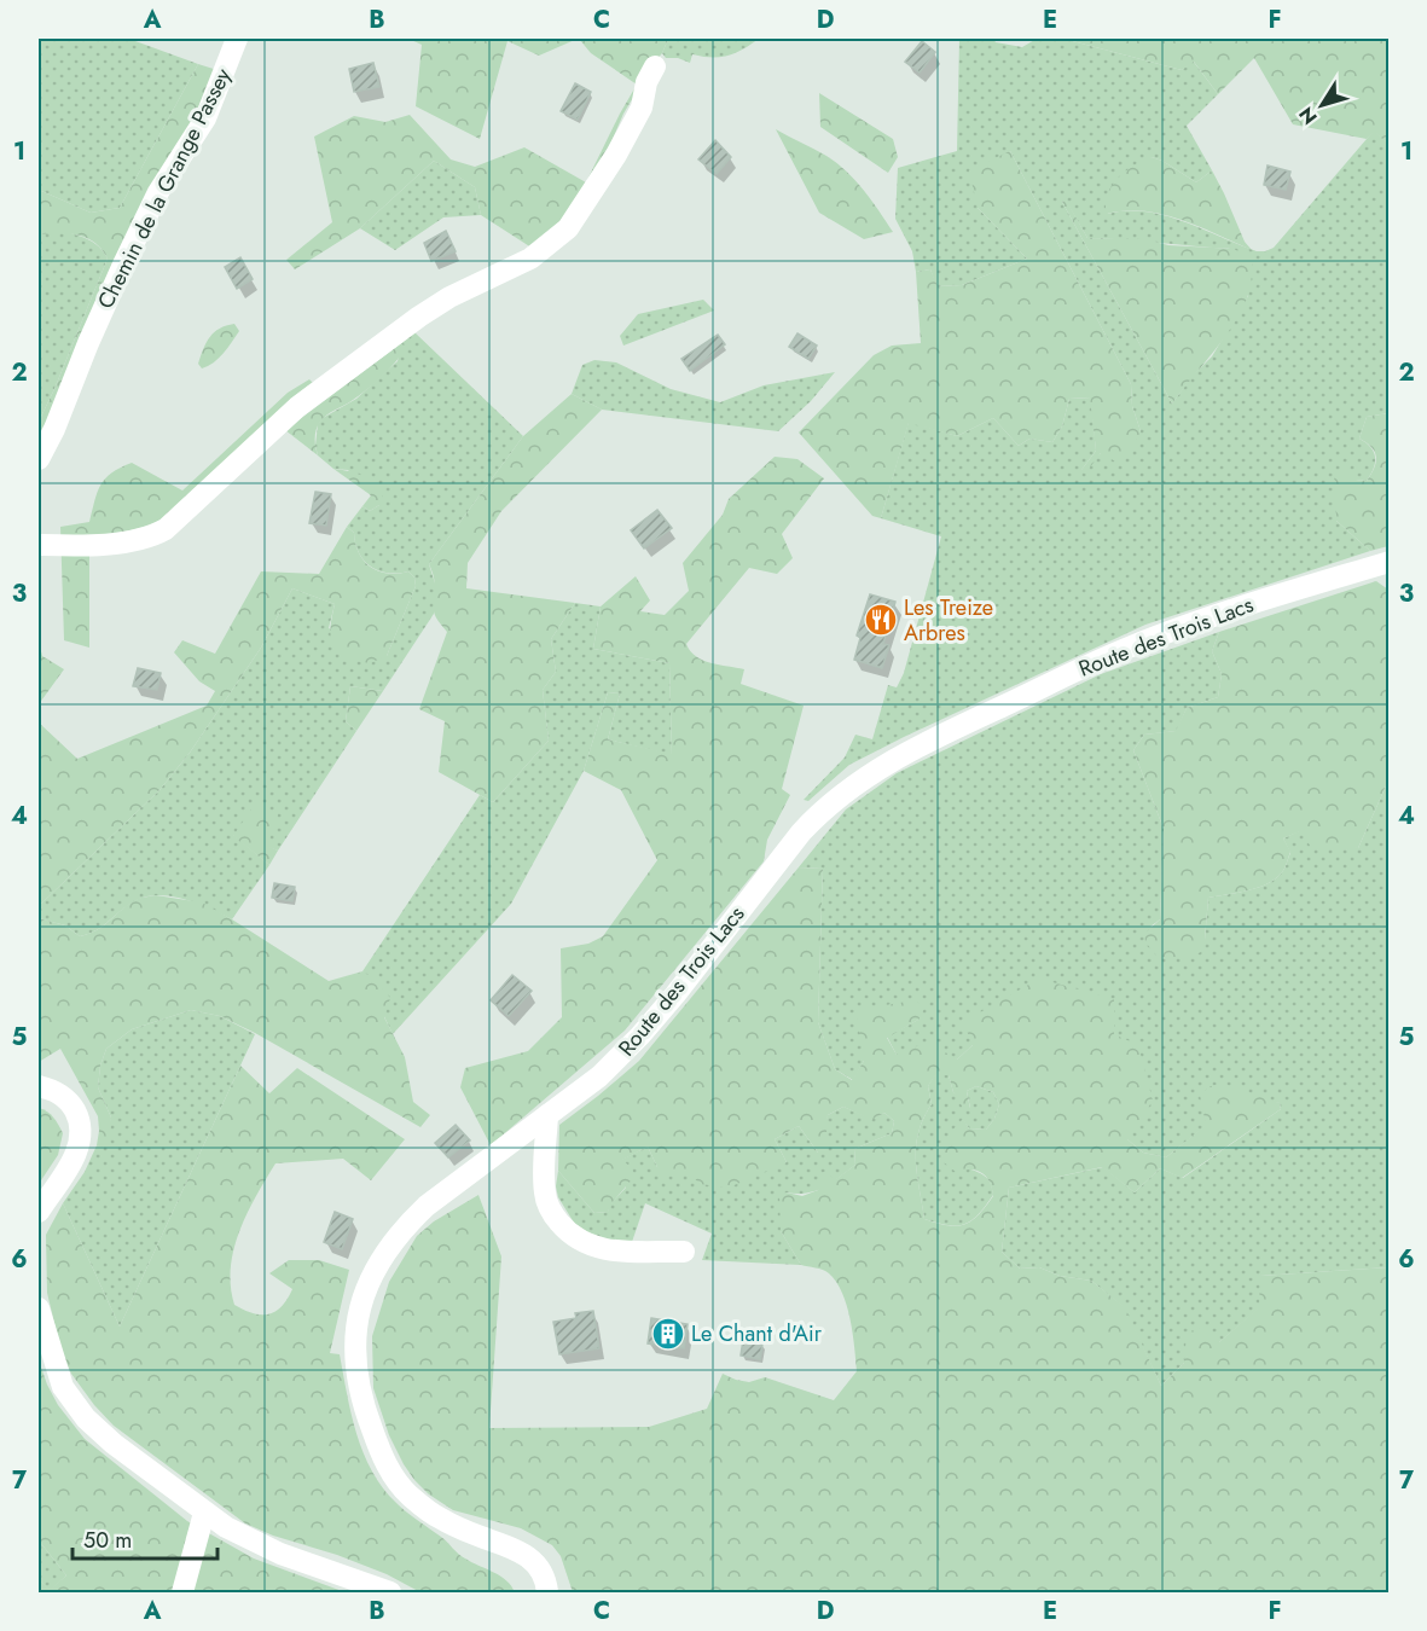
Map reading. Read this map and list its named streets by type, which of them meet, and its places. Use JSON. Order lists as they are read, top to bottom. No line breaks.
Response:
{"streets":{"street":["Chemin de la Grange Passey","Route des Trois Lacs"]},"places":{"restaurant":["Les Treize Arbres"],"building":["Le Chant d'Air"]},"scale_bar":"50 m","north":"bottom left","grid":{"columns":["A","B","C","D","E","F"],"rows":["1","2","3","4","5","6","7"]}}
